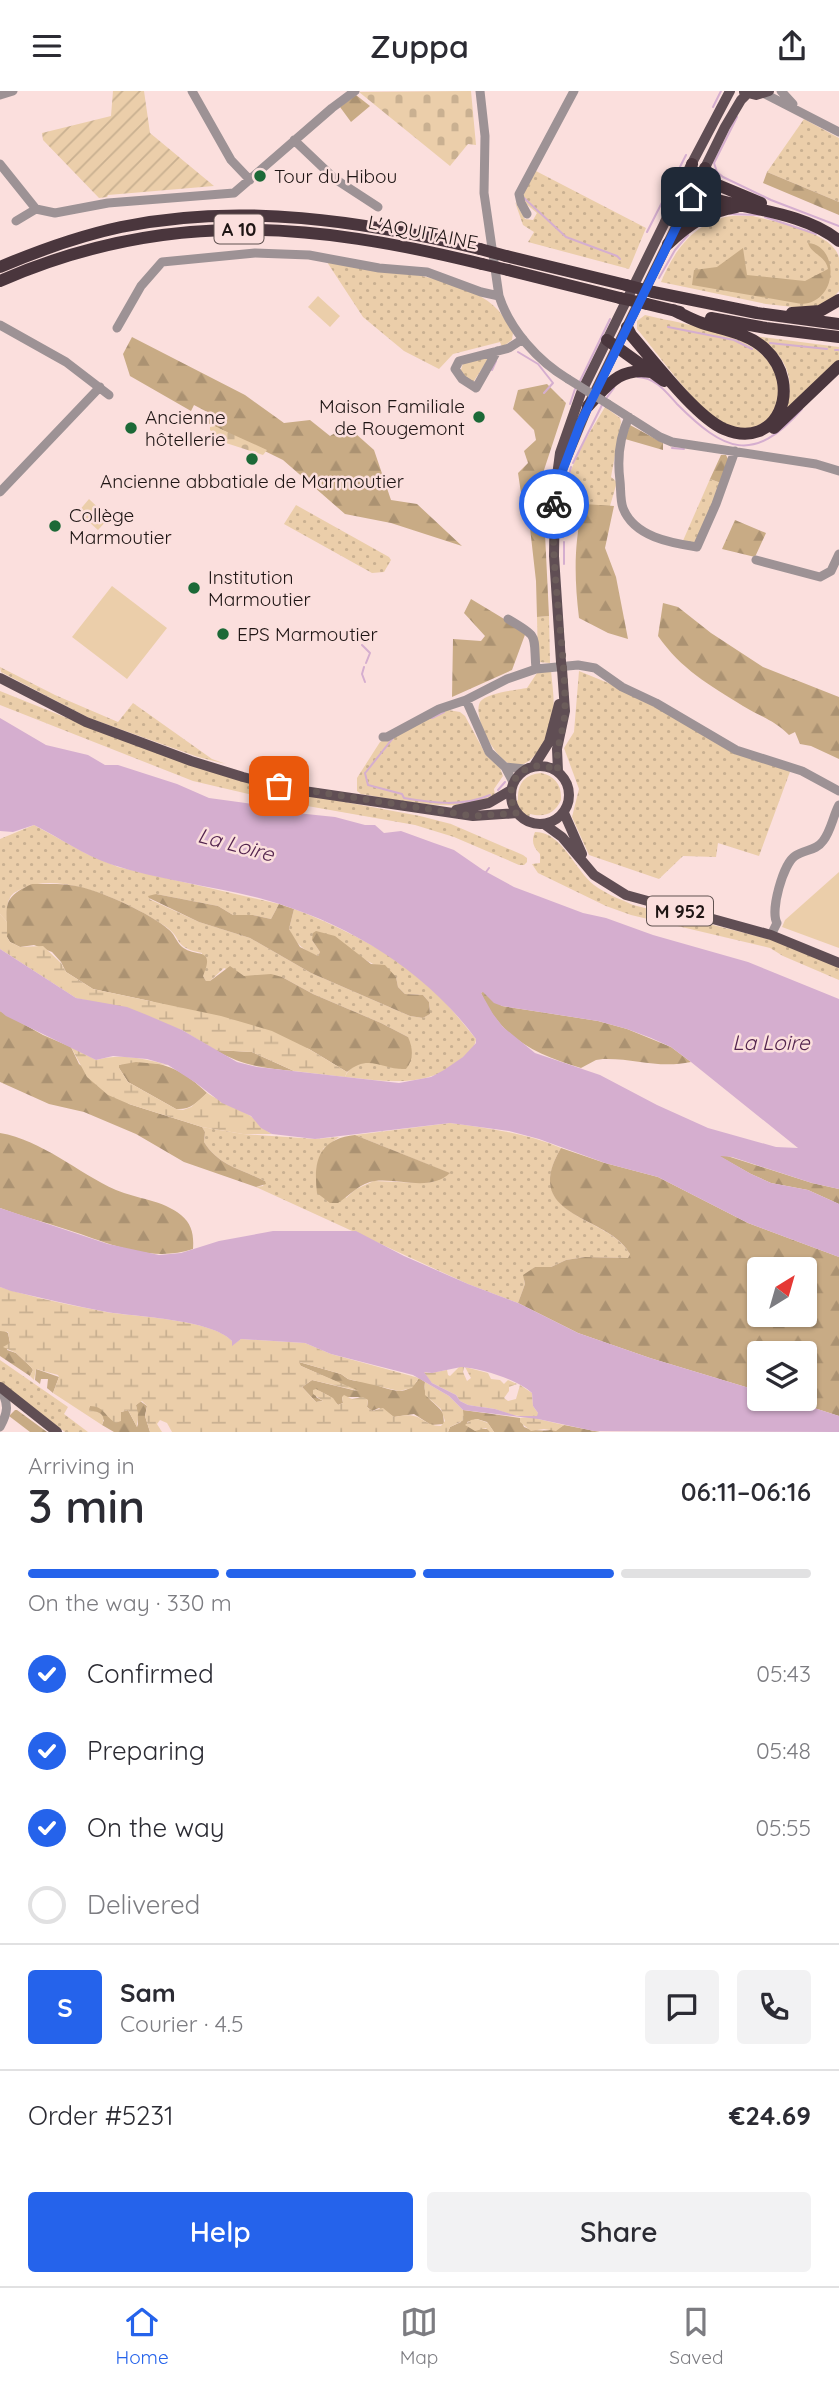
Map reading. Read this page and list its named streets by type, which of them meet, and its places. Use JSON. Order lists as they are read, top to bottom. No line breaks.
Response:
{"streets":{"highway":["A 10","L'AQUITAINE"],"main road":["M 952"]},"water":["La Loire"],"places":["Tour du Hibou","Maison Familiale de Rougemont","Ancienne hôtellerie","Ancienne abbatiale de Marmoutier","Collège Marmoutier","Institution Marmoutier","EPS Marmoutier"],"north":"top right","page":{"header":"Zuppa","heading":["3 min","Arriving in","06:11–06:16"],"panel":["Sam","Courier · 4.5","Order #5231","€24.69"],"bar":"On the way · 330 m","list":[["Confirmed","05:43"],["Preparing","05:48"],["On the way","05:55"],"Delivered"],"round":"S","buttons":["Help","Share"],"tabs":["Home","Map","Saved"]}}
